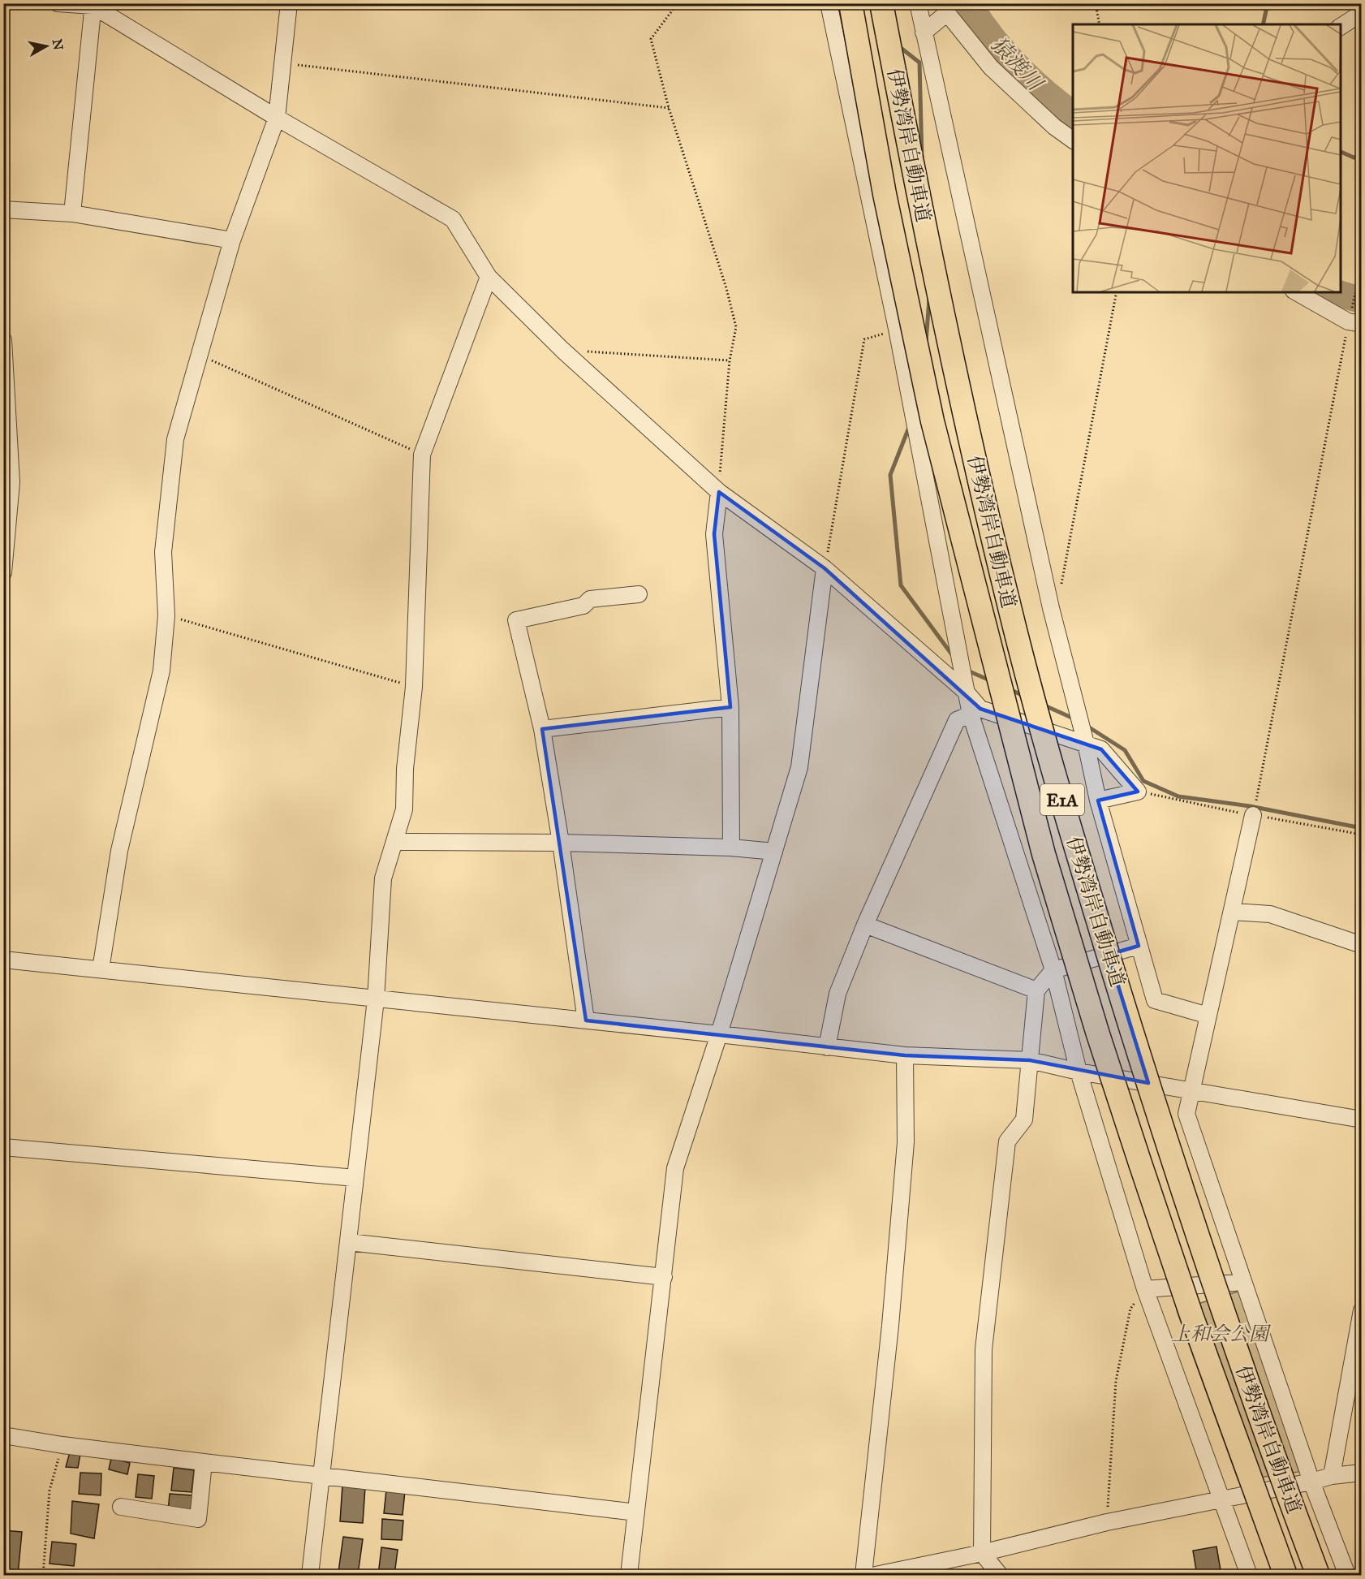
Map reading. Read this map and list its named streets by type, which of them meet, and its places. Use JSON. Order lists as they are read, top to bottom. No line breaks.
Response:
{"streets":{"highway":["伊勢湾岸自動車道","E1A"]},"water":["猿渡川"],"parks":["上和会公園"],"north":"right"}
